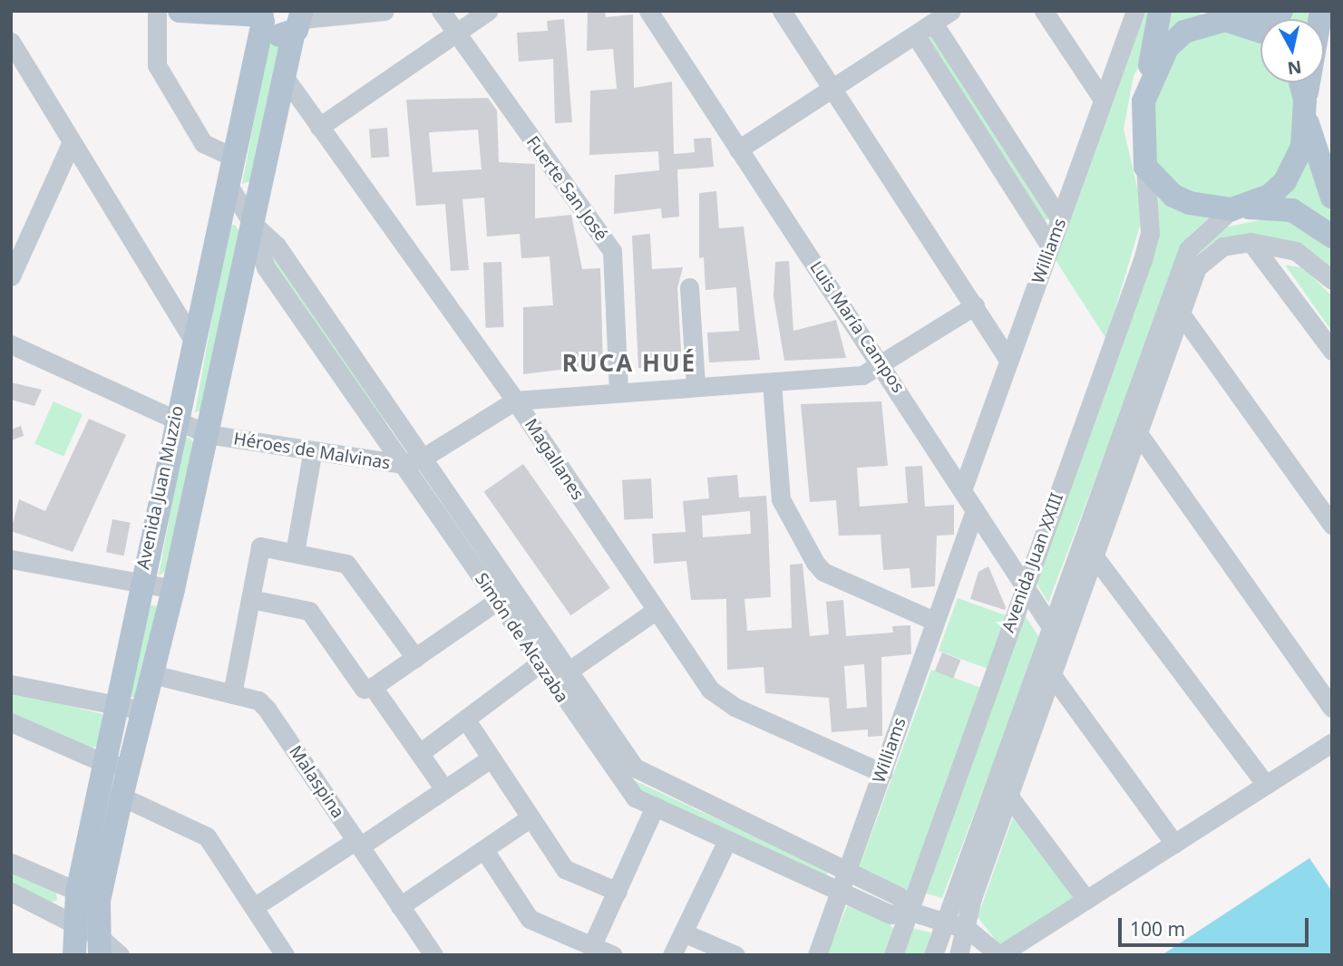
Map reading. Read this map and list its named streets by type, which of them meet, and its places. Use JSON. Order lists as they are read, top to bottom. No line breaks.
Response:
{"streets":{"main road":["Avenida Juan Muzzio"],"street":["Fuerte San José","Williams","Luis María Campos","Héroes de Malvinas","Magallanes","Avenida Juan XXIII","Simón de Alcazaba","Malaspina"]},"crossings":[["Fuerte San José","Héroes de Malvinas"],["Williams","Luis María Campos"],["Williams","Magallanes"],["Williams","Simón de Alcazaba"],["Luis María Campos","Héroes de Malvinas"],["Luis María Campos","Avenida Juan XXIII"],["Héroes de Malvinas","Magallanes"],["Héroes de Malvinas","Avenida Juan Muzzio"],["Héroes de Malvinas","Simón de Alcazaba"],["Magallanes","Avenida Juan Muzzio"],["Avenida Juan Muzzio","Simón de Alcazaba"],["Avenida Juan Muzzio","Malaspina"],["Avenida Juan XXIII","Simón de Alcazaba"]],"districts":["RUCA HUÉ"],"scale_bar":"100 m","north":"bottom"}
